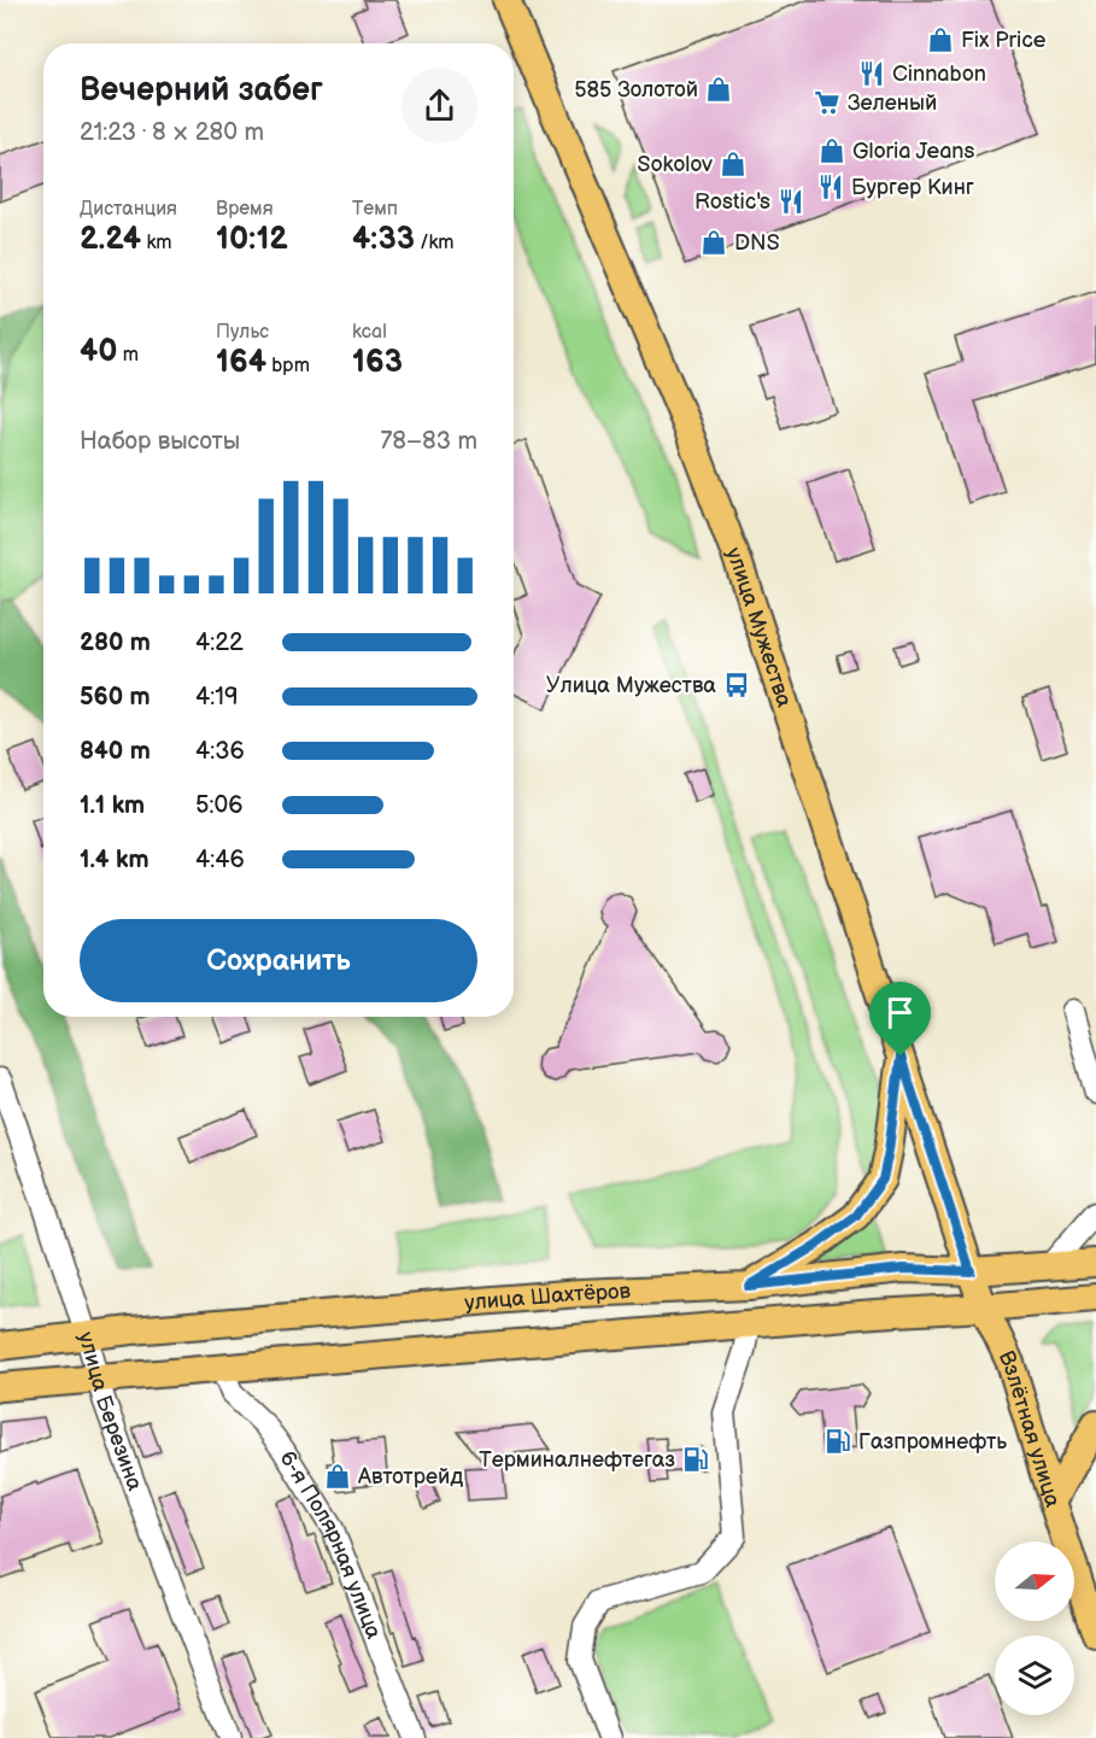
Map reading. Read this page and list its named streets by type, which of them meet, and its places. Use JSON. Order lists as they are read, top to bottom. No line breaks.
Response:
{"streets":{"main road":["улица Мужества","улица Шахтёров","Взлётная улица"],"street":["улица Березина","6-я Полярная улица"]},"crossings":[["улица Мужества","улица Шахтёров"],["улица Мужества","Взлётная улица"],["улица Шахтёров","улица Березина"],["улица Шахтёров","Взлётная улица"],["улица Шахтёров","6-я Полярная улица"]],"places":{"shop":["Fix Price","585 Золотой","Gloria Jeans","Sokolov","DNS","Автотрейд"],"restaurant":["Cinnabon","Бургер Кинг","Rostic's"],"supermarket":["Зеленый"],"bus stop":["Улица Мужества"],"fuel station":["Газпромнефть","Терминалнефтегаз"]},"north":"right","page":{"heading":["Вечерний забег","21:23 · 8 × 280 m"],"stats":[["Дистанция","2.24 km"],["Время","10:12"],["Темп","4:33 /km"],["40 m"],["Пульс","164 bpm"],["kcal","163"]],"chart":["Набор высоты","78–83 m"],"list":[{"name":"280 m","note":"4:22"},{"name":"560 m","note":"4:19"},{"name":"840 m","note":"4:36"},{"name":"1.1 km","note":"5:06"},{"name":"1.4 km","note":"4:46"}],"buttons":"Сохранить"}}
